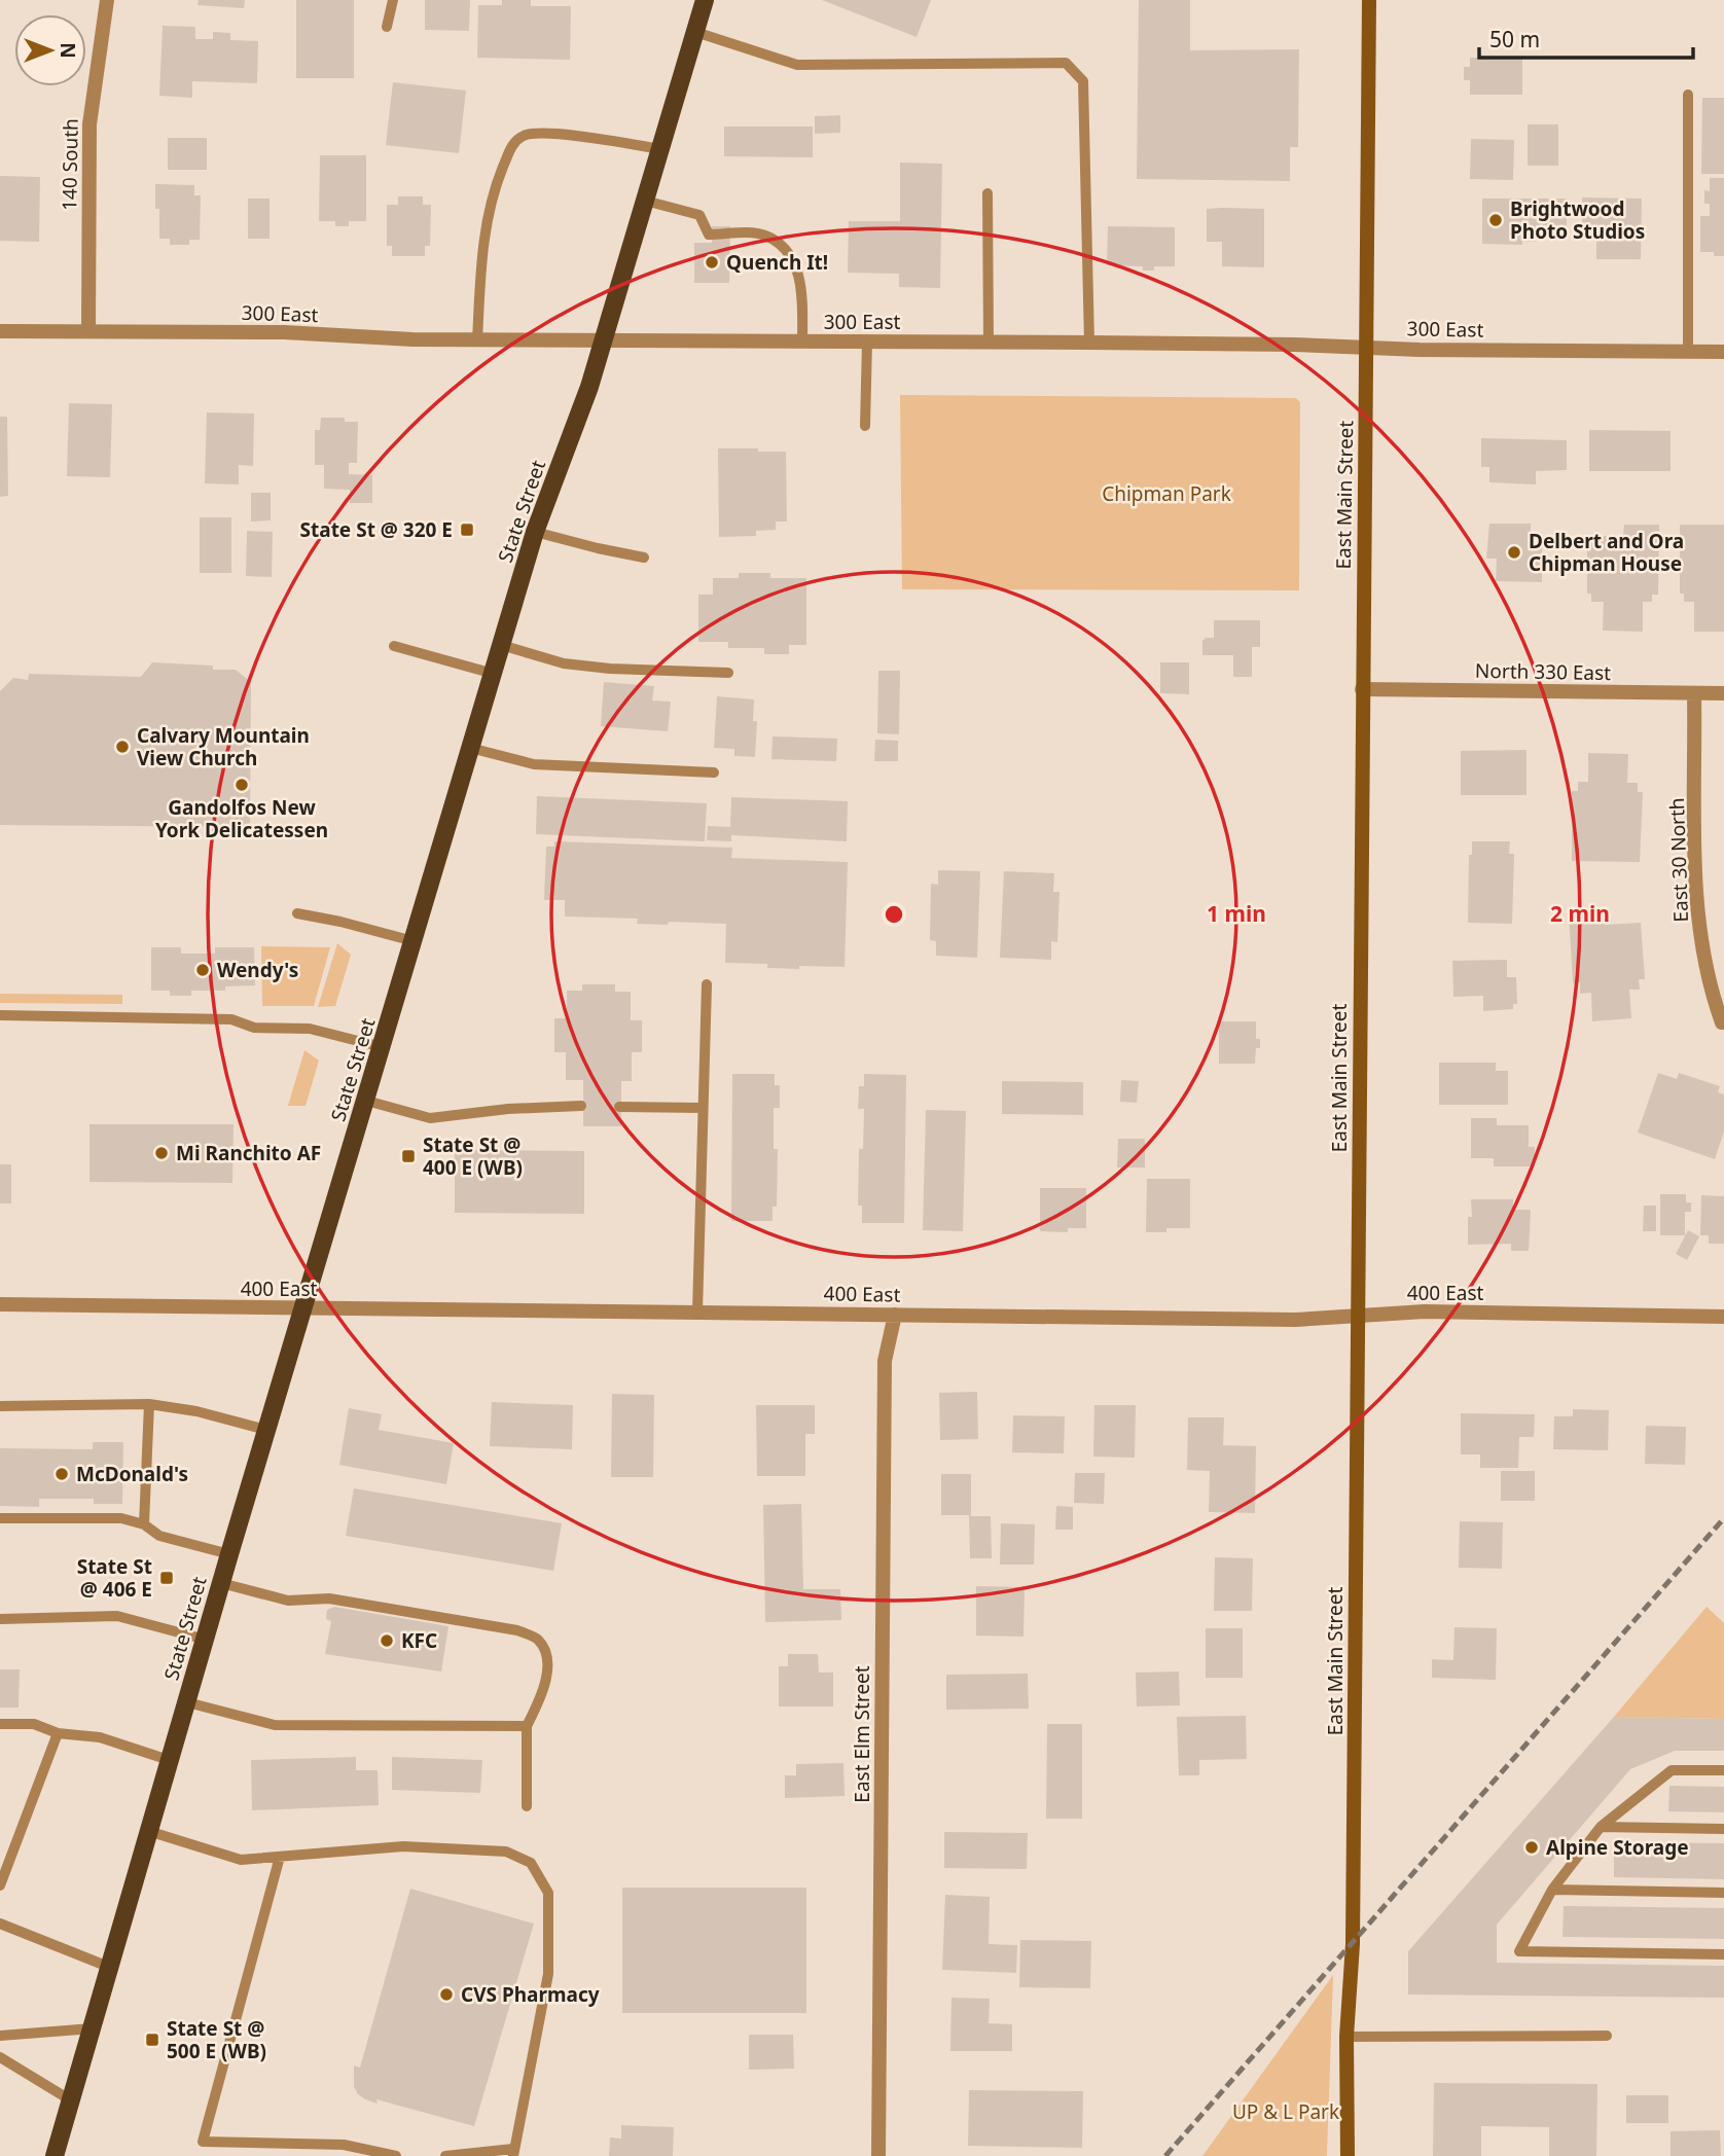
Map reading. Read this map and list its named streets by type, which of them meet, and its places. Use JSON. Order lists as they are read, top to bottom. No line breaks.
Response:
{"streets":{"main road":["East Main Street","State Street"],"street":["140 South","300 East","North 330 East","East 30 North","400 East","East Elm Street"]},"crossings":[["140 South","300 East"],["300 East","East Main Street"],["300 East","State Street"],["East Main Street","North 330 East"],["East Main Street","400 East"],["State Street","400 East"],["North 330 East","East 30 North"],["400 East","East Elm Street"]],"parks":["Chipman Park","UP & L Park"],"places":{"other":["Brightwood Photo Studios","Quench It!","Delbert and Ora Chipman House","Calvary Mountain View Church","Gandolfos New York Delicatessen","Wendy's","Mi Ranchito AF","McDonald's","KFC","Alpine Storage","CVS Pharmacy"],"transit":["State St @ 320 E","State St @ 400 E (WB)","State St @ 406 E","State St @ 500 E (WB)"]},"scale_bar":"50 m","north":"right","rings":["1 min","2 min"]}
